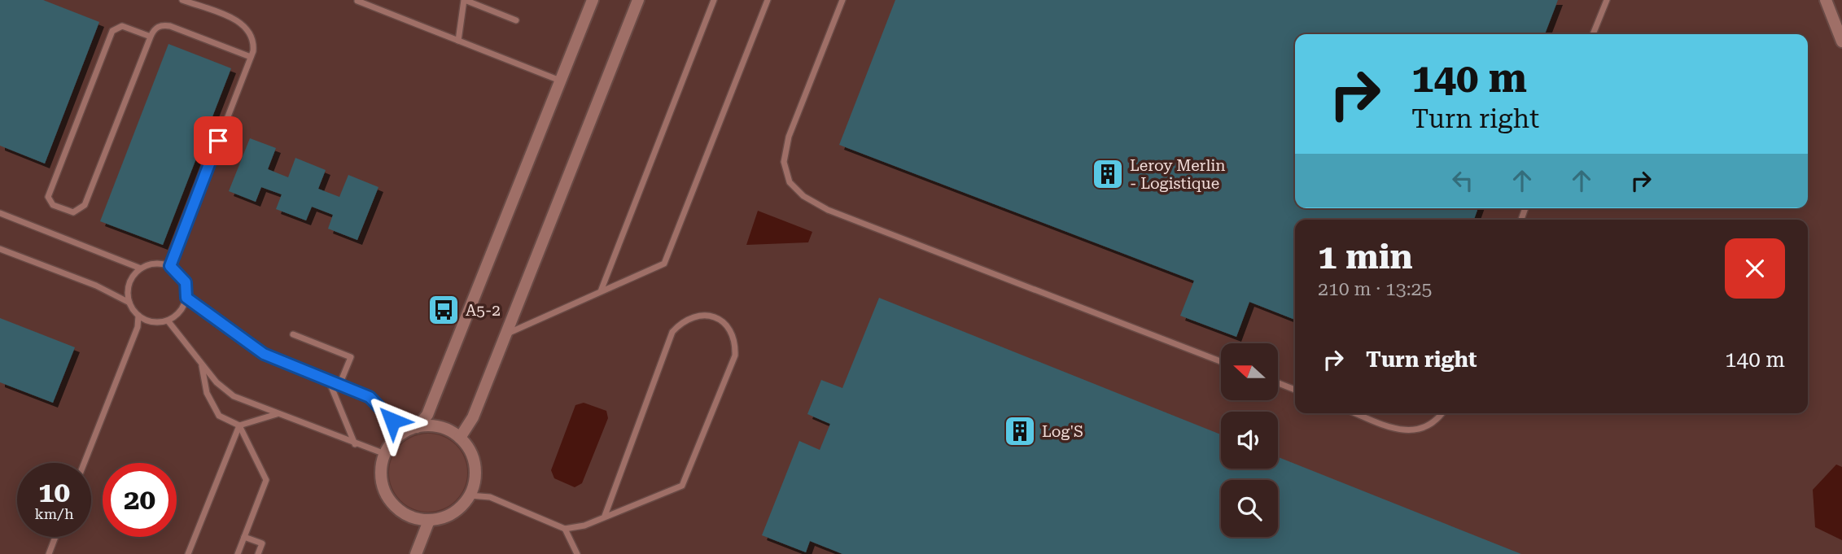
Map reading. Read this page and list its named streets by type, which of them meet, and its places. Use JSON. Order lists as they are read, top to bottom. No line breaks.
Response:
{"places":{"building":["Leroy Merlin - Logistique","Log'S"],"bus stop":["A5-2"]},"north":"left","page":{"turn":["140 m","Turn right"],"heading":["1 min","210 m · 13:25"],"list":[{"name":"Turn right","value":"140 m"}],"speed":"10 km/h","limit":"20"}}
